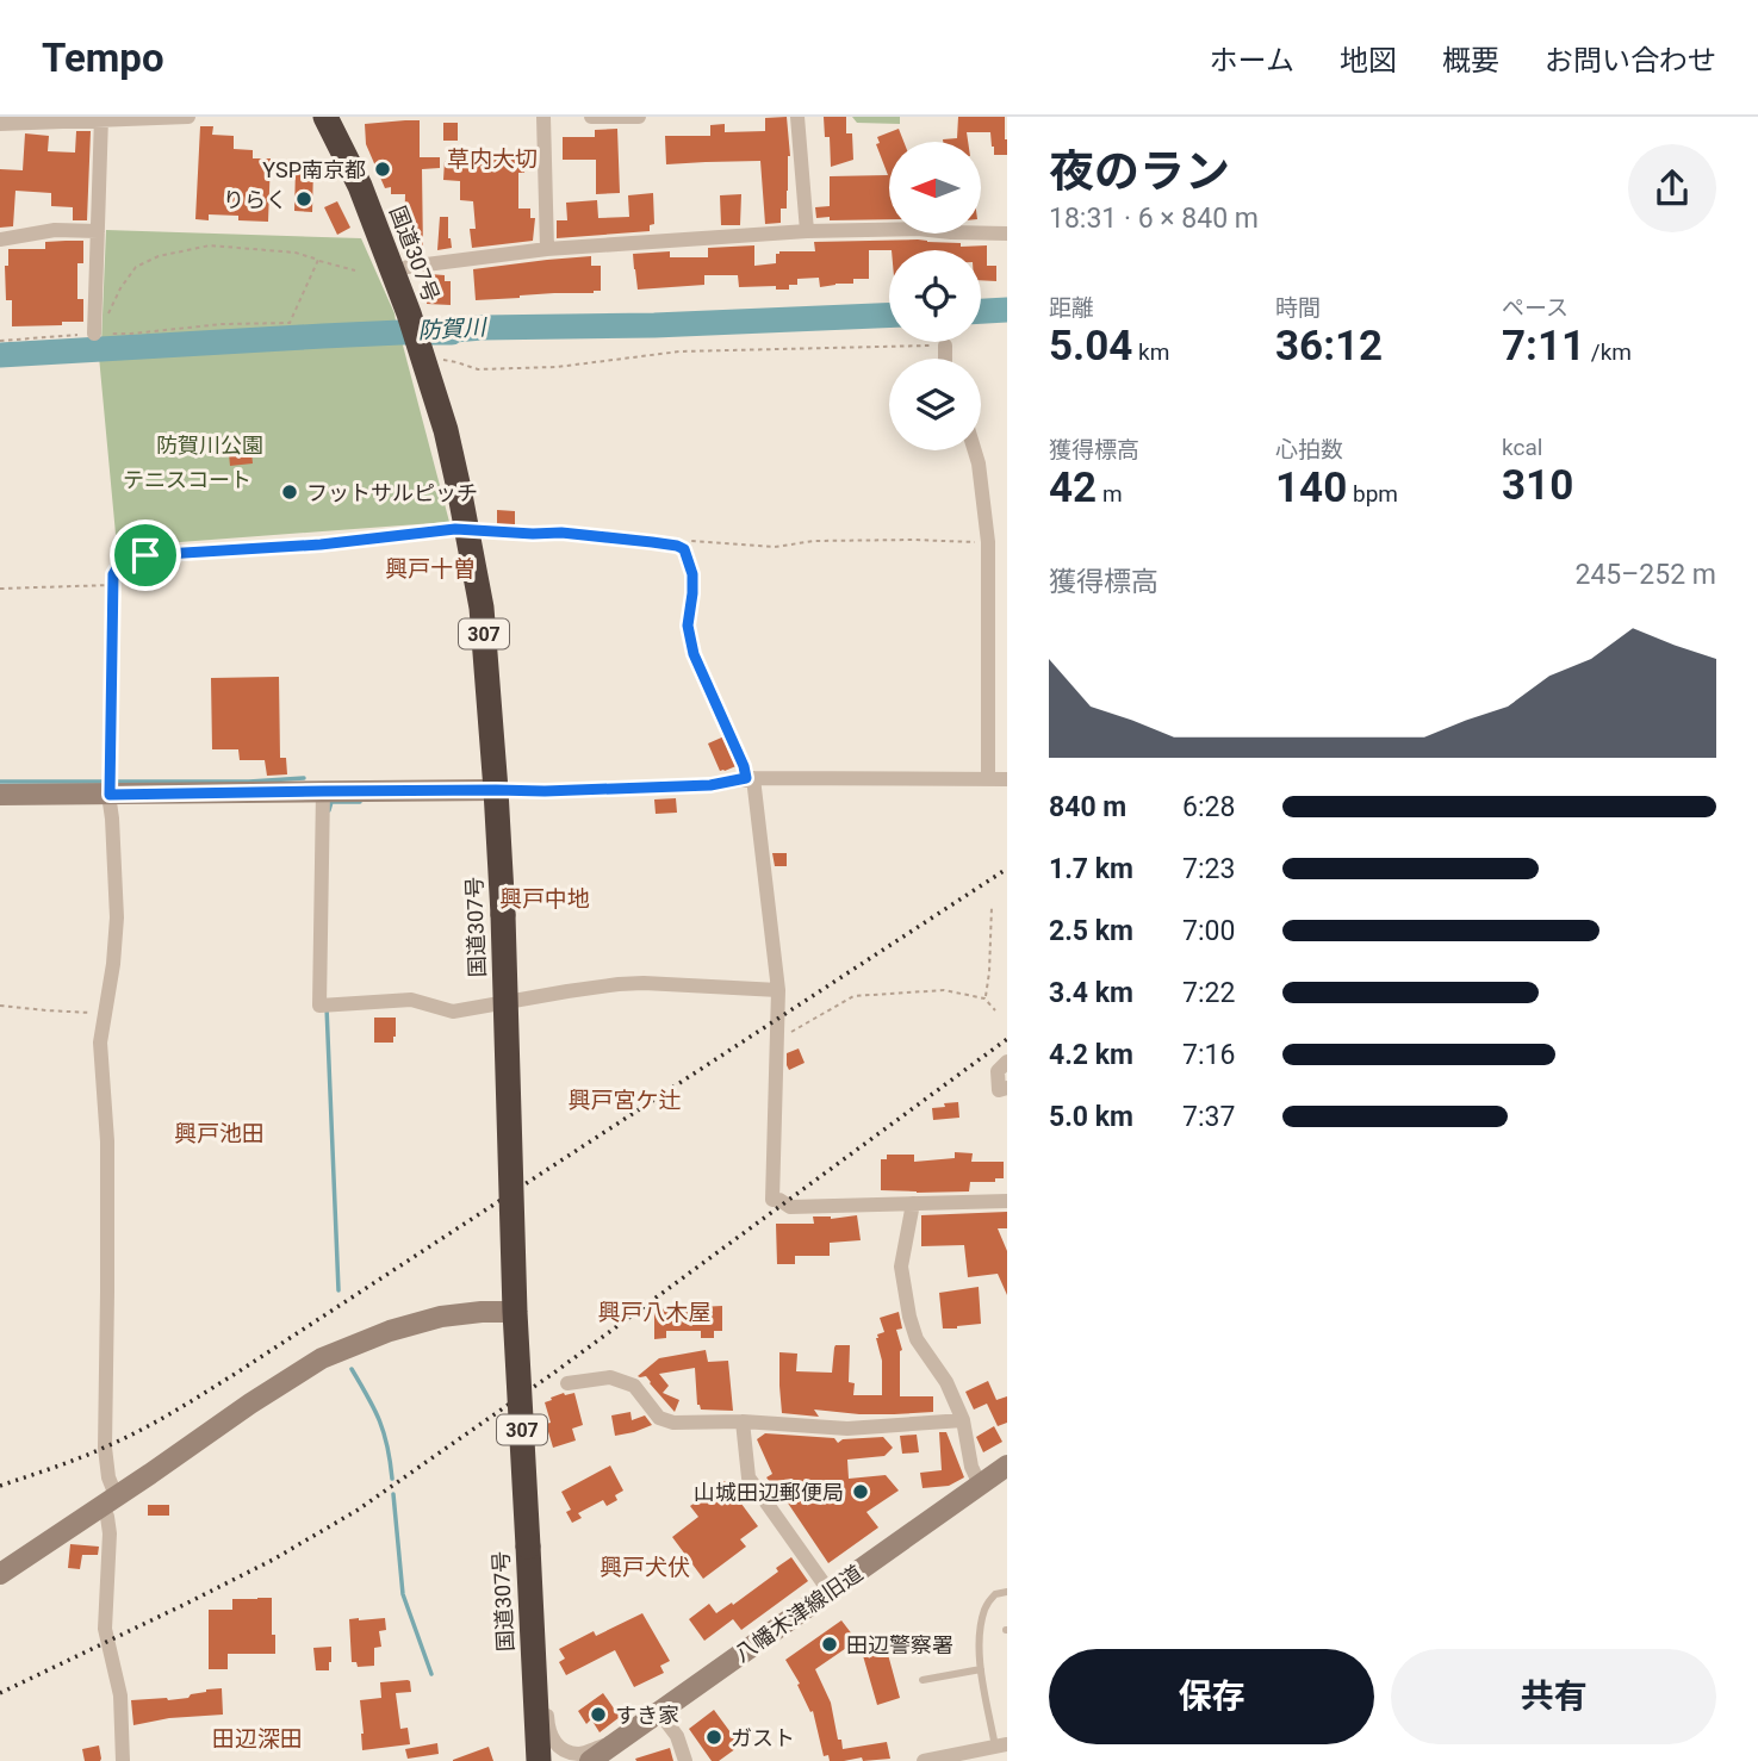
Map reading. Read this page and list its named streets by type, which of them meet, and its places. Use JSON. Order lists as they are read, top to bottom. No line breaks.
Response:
{"streets":{"highway":["国道307号","307"],"street":["八幡木津線旧道"]},"districts":["草内大切","興戸十曽","興戸中地","興戸宮ケ辻","興戸池田","興戸八木屋","興戸犬伏","田辺深田"],"water":["防賀川"],"parks":["防賀川公園","テニスコート"],"places":["YSP南京都","りらく","フットサルピッチ","山城田辺郵便局","田辺警察署","すき家","ガスト"],"north":"left","page":{"header":"Tempo","nav":["ホーム","地図","概要","お問い合わせ"],"heading":["夜のラン","18:31 · 6 × 840 m"],"stats":[["距離","5.04 km"],["時間","36:12"],["ペース","7:11 /km"],["獲得標高","42 m"],["心拍数","140 bpm"],["kcal","310"]],"chart":["獲得標高","245–252 m"],"list":[{"name":"840 m","note":"6:28"},{"name":"1.7 km","note":"7:23"},{"name":"2.5 km","note":"7:00"},{"name":"3.4 km","note":"7:22"},{"name":"4.2 km","note":"7:16"},{"name":"5.0 km","note":"7:37"}],"buttons":["保存","共有"]}}
